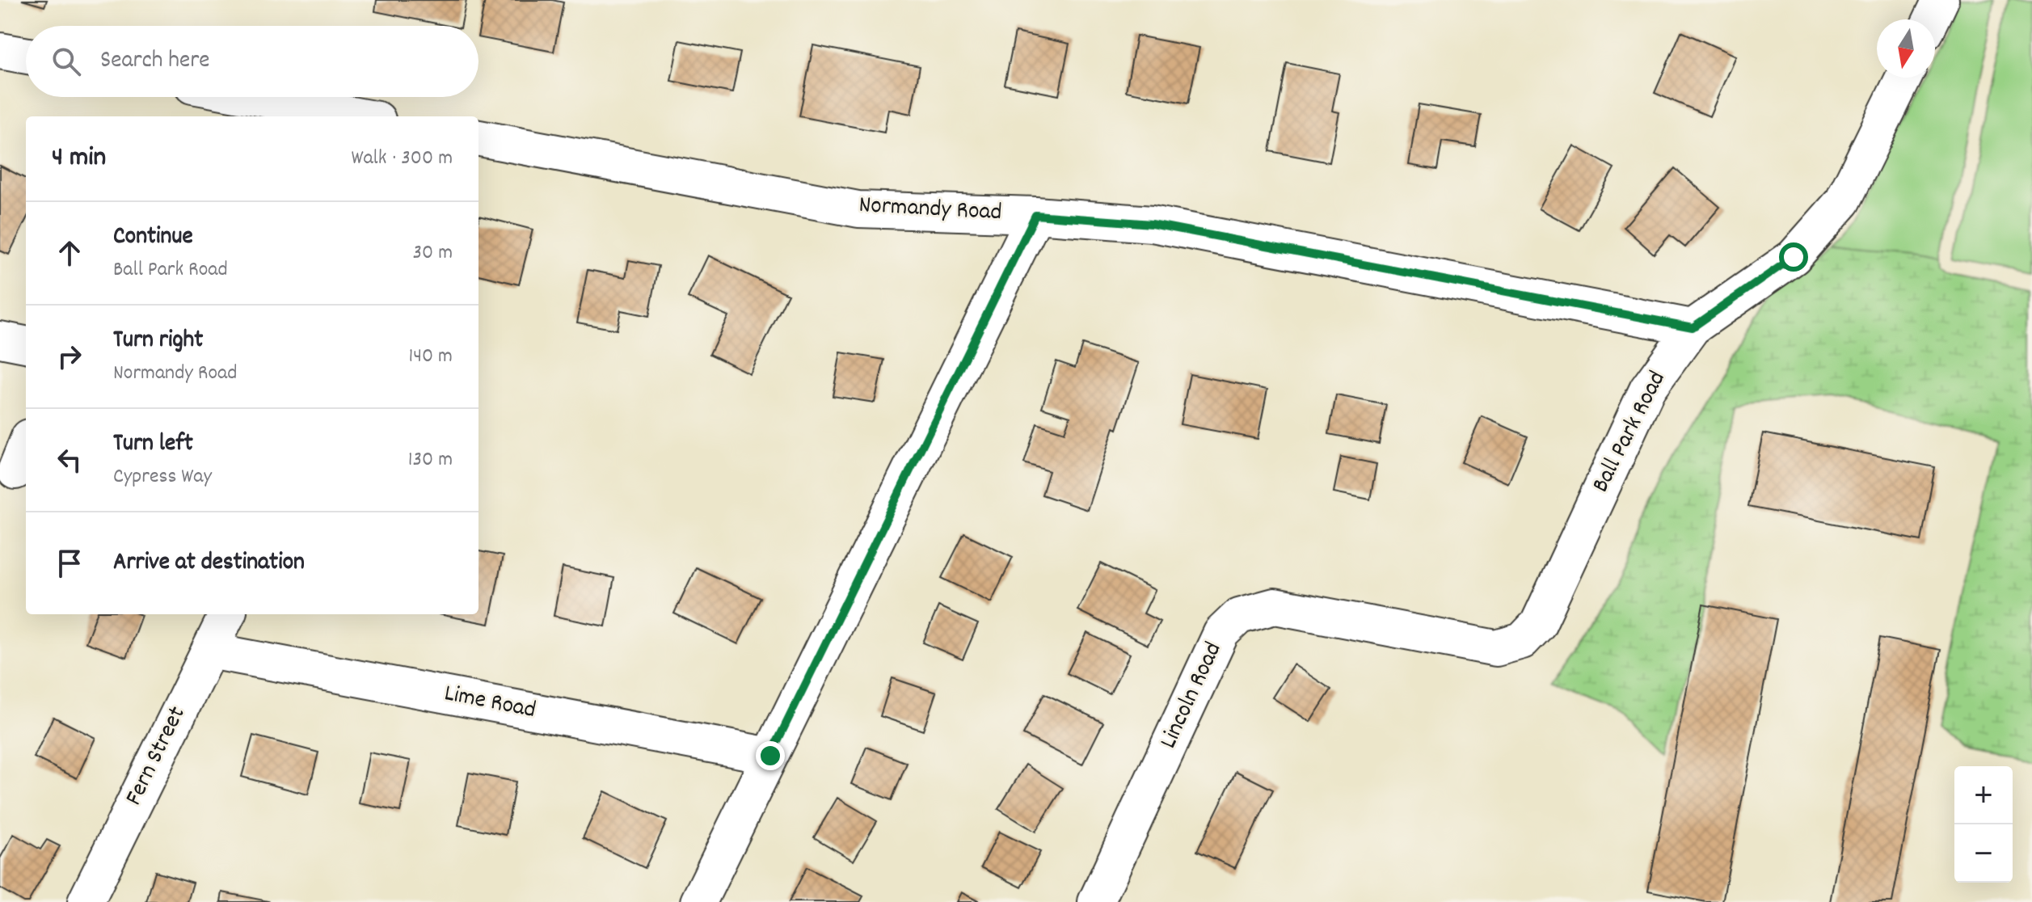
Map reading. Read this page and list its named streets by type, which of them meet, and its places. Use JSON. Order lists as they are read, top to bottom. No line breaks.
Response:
{"streets":{"street":["Normandy Road","Ball Park Road","Lincoln Road","Lime Road","Fern Street"]},"crossings":[["Normandy Road","Ball Park Road"],["Ball Park Road","Lincoln Road"],["Lime Road","Fern Street"]],"north":"bottom","page":{"search":"Search here","heading":["4 min","Walk · 300 m"],"list":[["Continue","Ball Park Road","30 m"],["Turn right","Normandy Road","140 m"],["Turn left","Cypress Way","130 m"],"Arrive at destination"],"map_buttons":["+","−"]}}
